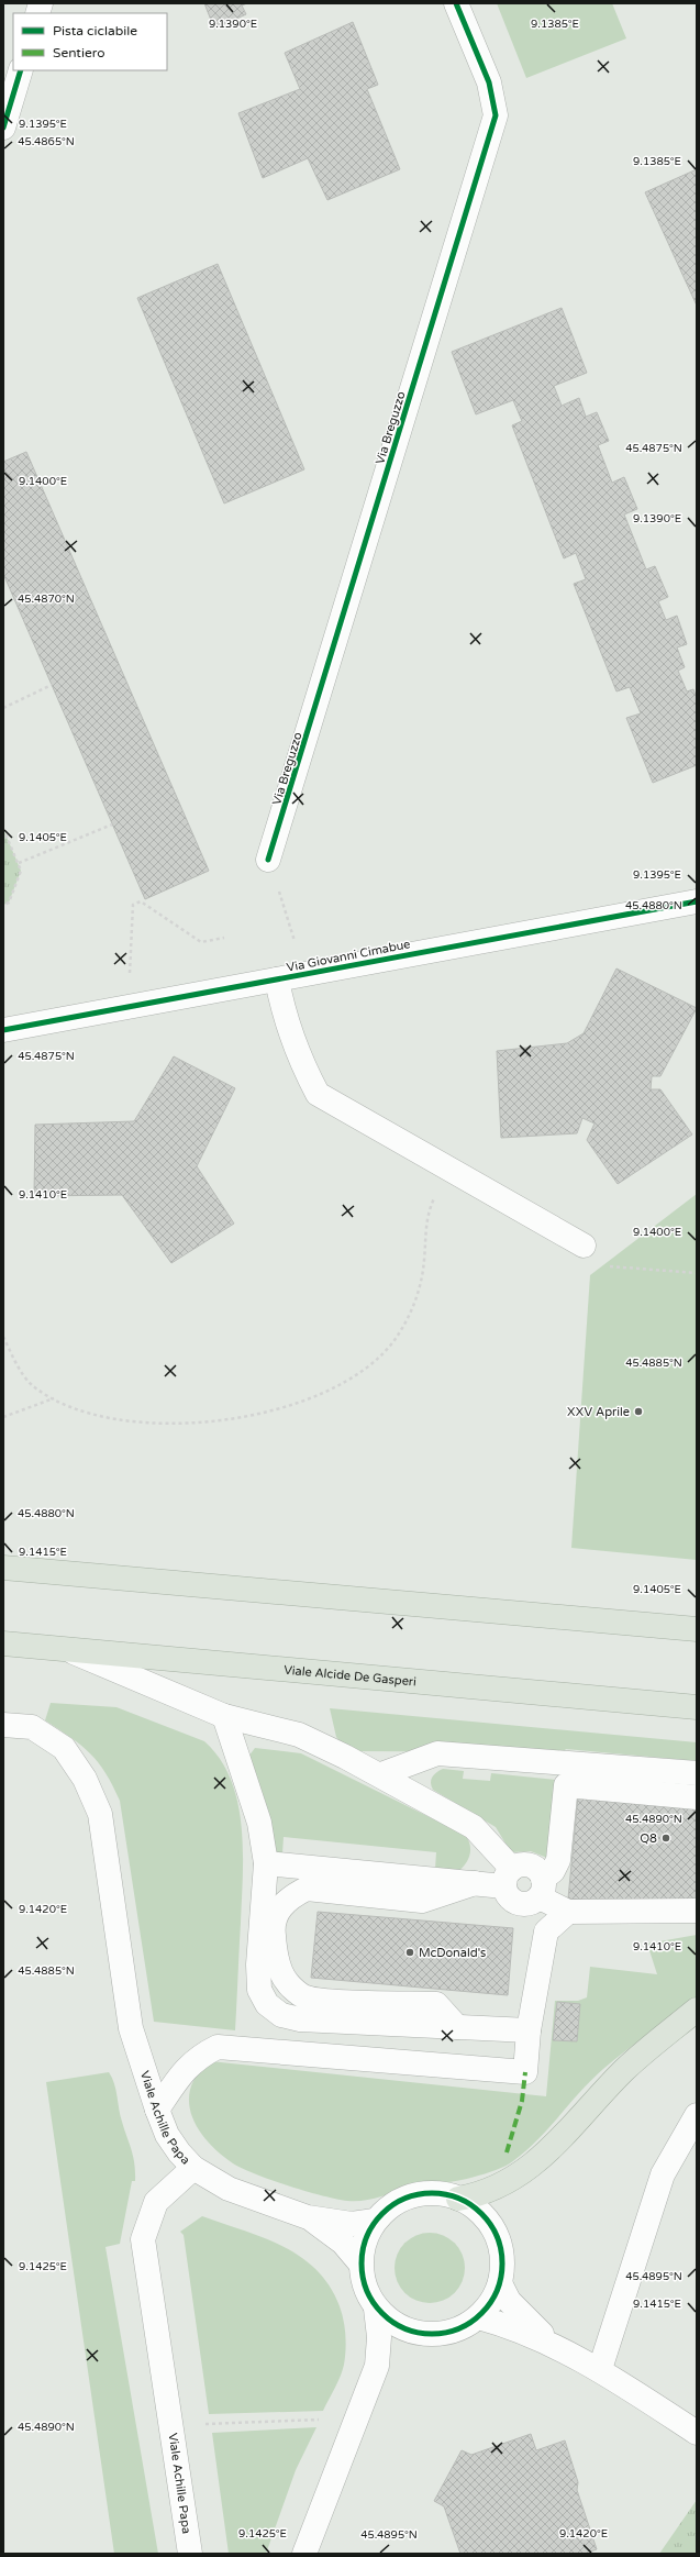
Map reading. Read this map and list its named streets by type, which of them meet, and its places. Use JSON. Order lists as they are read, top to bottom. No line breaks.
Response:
{"streets":{"highway":["Viale Alcide De Gasperi"],"street":["Via Breguzzo","Via Giovanni Cimabue","Viale Achille Papa"]},"places":["XXV Aprile","Q8","McDonald's"],"legend":["Pista ciclabile","Sentiero"],"coordinates":["9.1390°E","9.1385°E","9.1395°E","45.4865°N","45.4875°N","9.1400°E","45.4870°N","9.1405°E","45.4880°N","9.1410°E","45.4885°N","9.1415°E","45.4890°N","9.1420°E","9.1425°E","45.4895°N"]}
